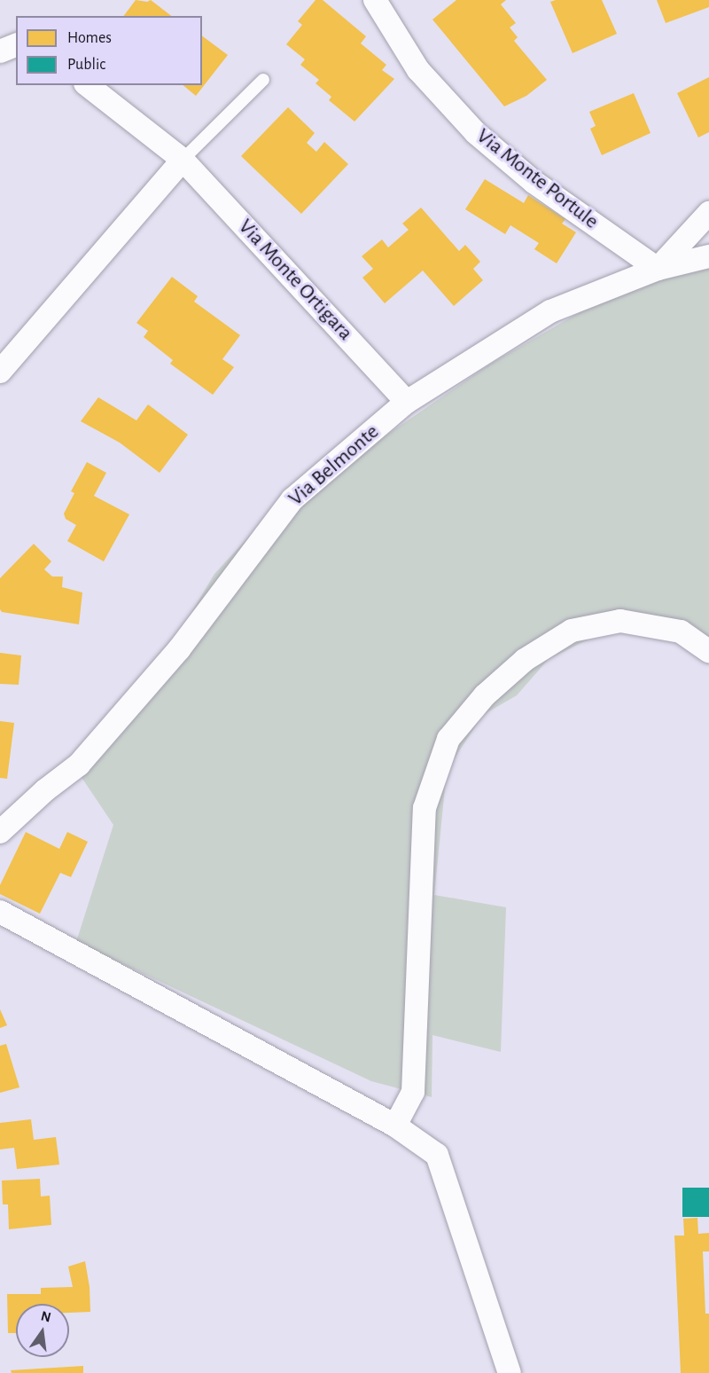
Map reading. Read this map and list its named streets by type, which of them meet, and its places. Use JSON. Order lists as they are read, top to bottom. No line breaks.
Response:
{"streets":{"street":["Via Monte Portule","Via Monte Ortigara","Via Belmonte"]},"crossings":[["Via Monte Portule","Via Belmonte"],["Via Monte Ortigara","Via Belmonte"]],"legend":["Homes","Public"],"north":"top"}
